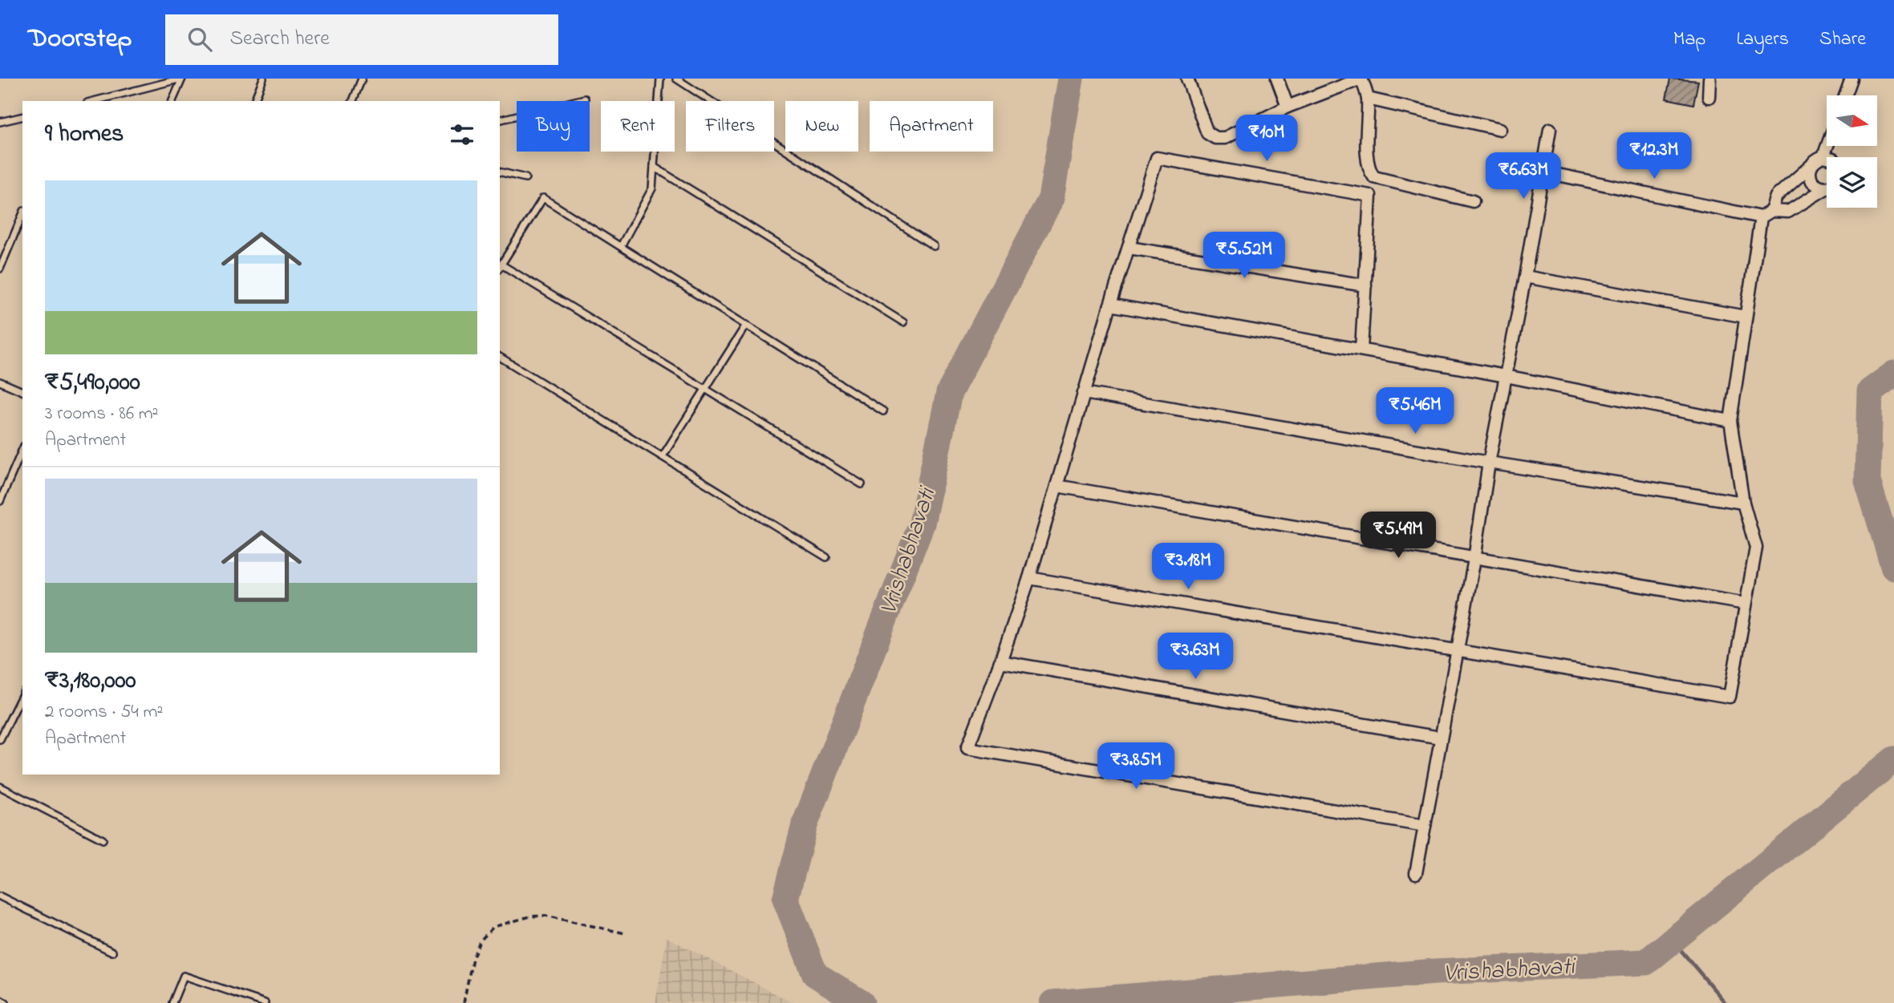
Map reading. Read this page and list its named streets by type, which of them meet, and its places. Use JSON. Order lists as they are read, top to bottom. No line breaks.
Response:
{"water":["Vrishabhavati"],"north":"right","page":{"header":"Doorstep","search":"Search here","nav":["Map","Layers","Share"],"chip":["Buy","Rent","Filters","New","Apartment"],"heading":"9 homes","price":["₹10M","₹12.3M","₹6.63M","₹5.52M","₹5.46M","₹5.49M","₹3.18M","₹3.63M","₹3.85M"],"list":[{"name":"₹5,490,000","note":"3 rooms · 86 m² · Apartment"},{"name":"₹3,180,000","note":"2 rooms · 54 m² · Apartment"}]}}
